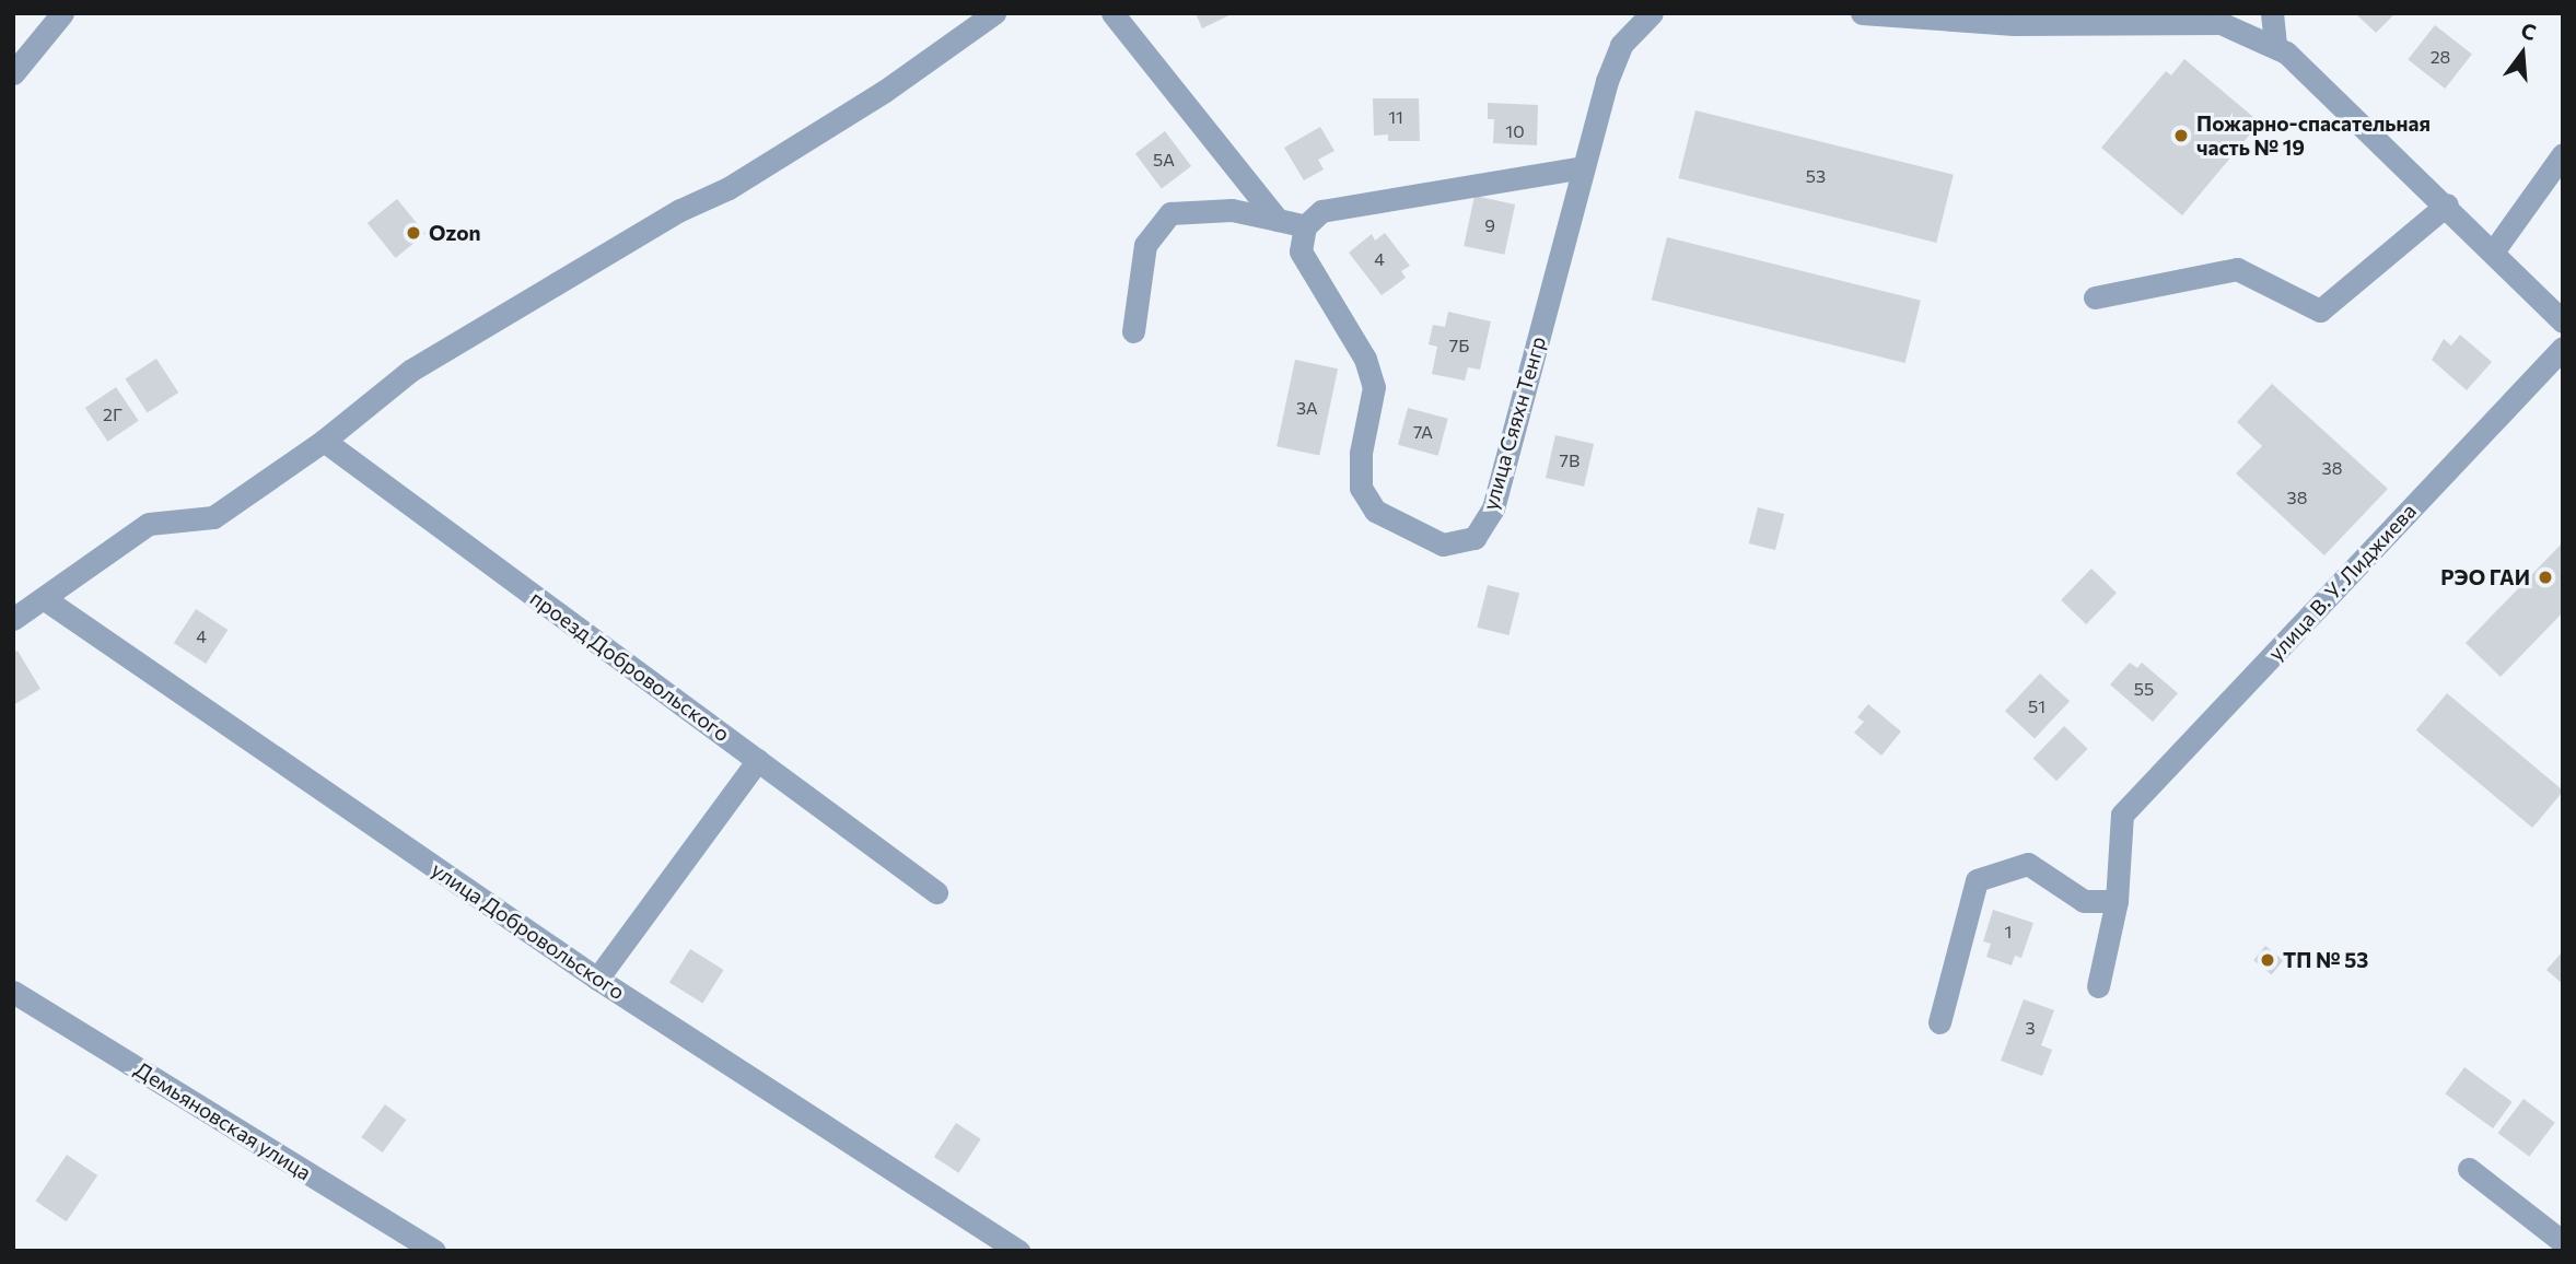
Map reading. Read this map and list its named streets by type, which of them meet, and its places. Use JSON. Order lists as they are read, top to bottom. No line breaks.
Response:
{"streets":{"street":["улица Сяяхн Тенгр","улица В. У. Лиджиева","проезд Добровольского","улица Добровольского","Демьяновская улица"]},"places":["Пожарно-спасательная часть № 19","Ozon","РЭО ГАИ","ТП № 53"],"house_numbers":["28","11","10","5А","53","9","4","7Б","3А","2Г","7А","7В","38","38","4","55","51","1","3"],"north":"top"}
